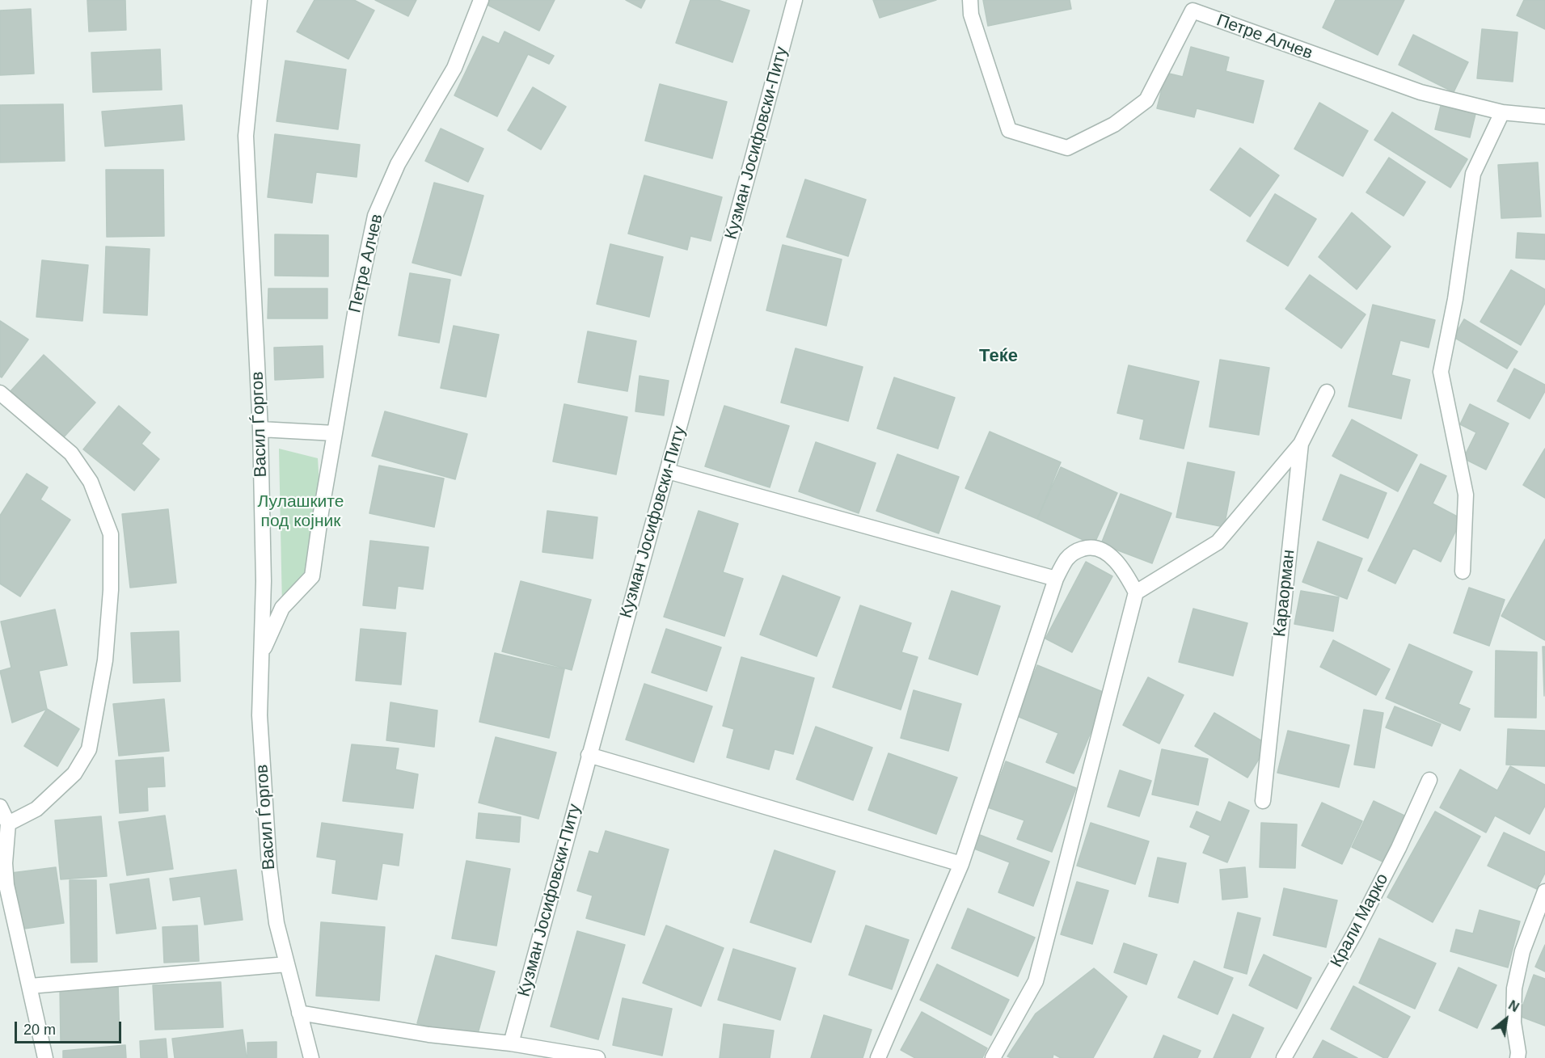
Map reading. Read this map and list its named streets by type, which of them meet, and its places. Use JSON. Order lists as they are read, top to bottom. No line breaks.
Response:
{"streets":{"street":["Петре Алчев","Кузман Јосифовски-Питу","Васил Ѓоргов","Караорман","Крали Марко"]},"crossings":[["Петре Алчев","Васил Ѓоргов"]],"districts":["Теќе"],"parks":["Лулашките под којник"],"scale_bar":"20 m","north":"top right"}
